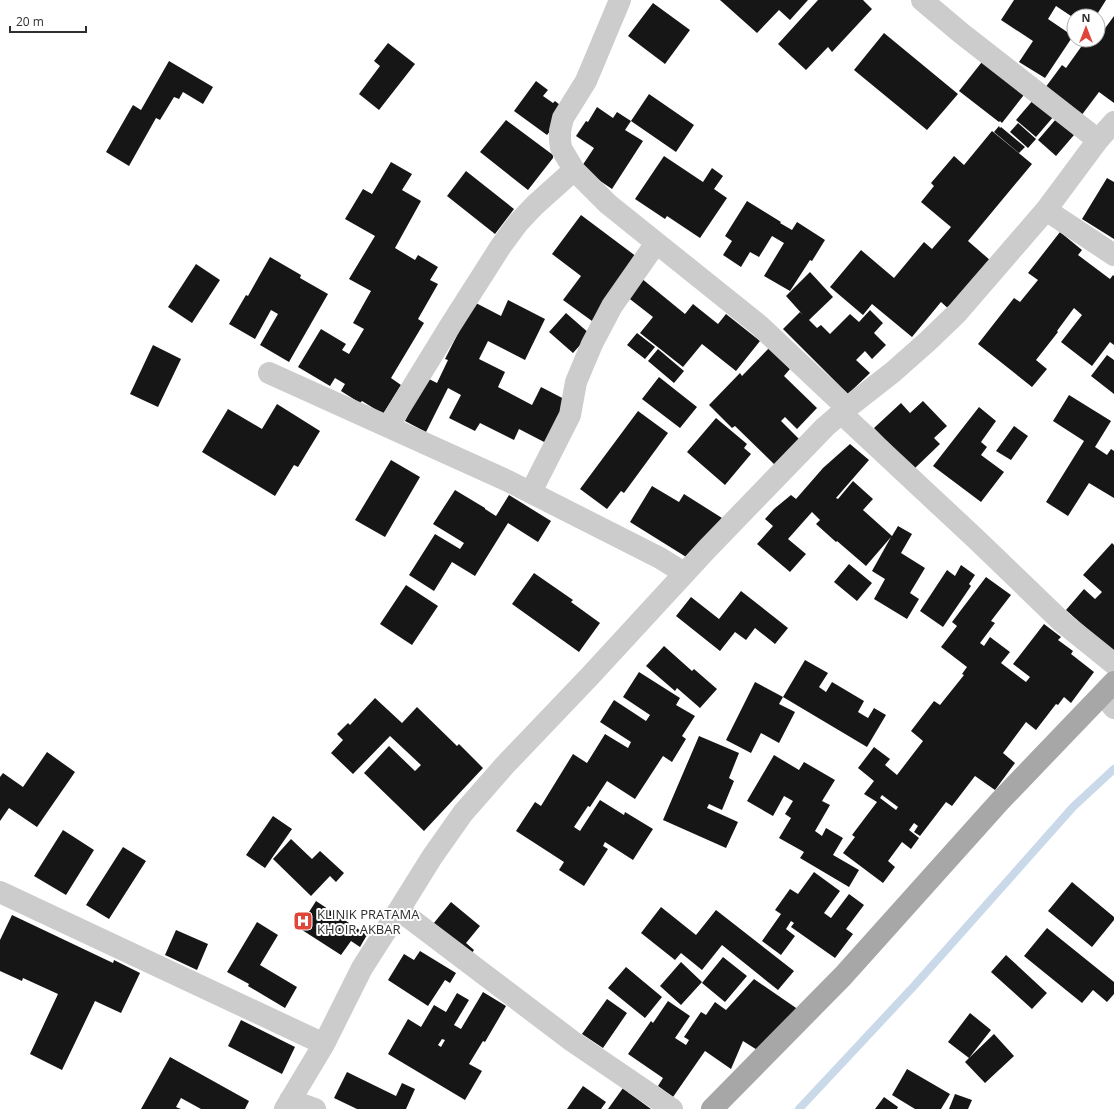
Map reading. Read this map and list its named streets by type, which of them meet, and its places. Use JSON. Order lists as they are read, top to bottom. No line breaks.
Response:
{"places":{"hospital":["KLINIK PRATAMA KHOIR AKBAR"]},"scale_bar":"20 m","north":"top"}
